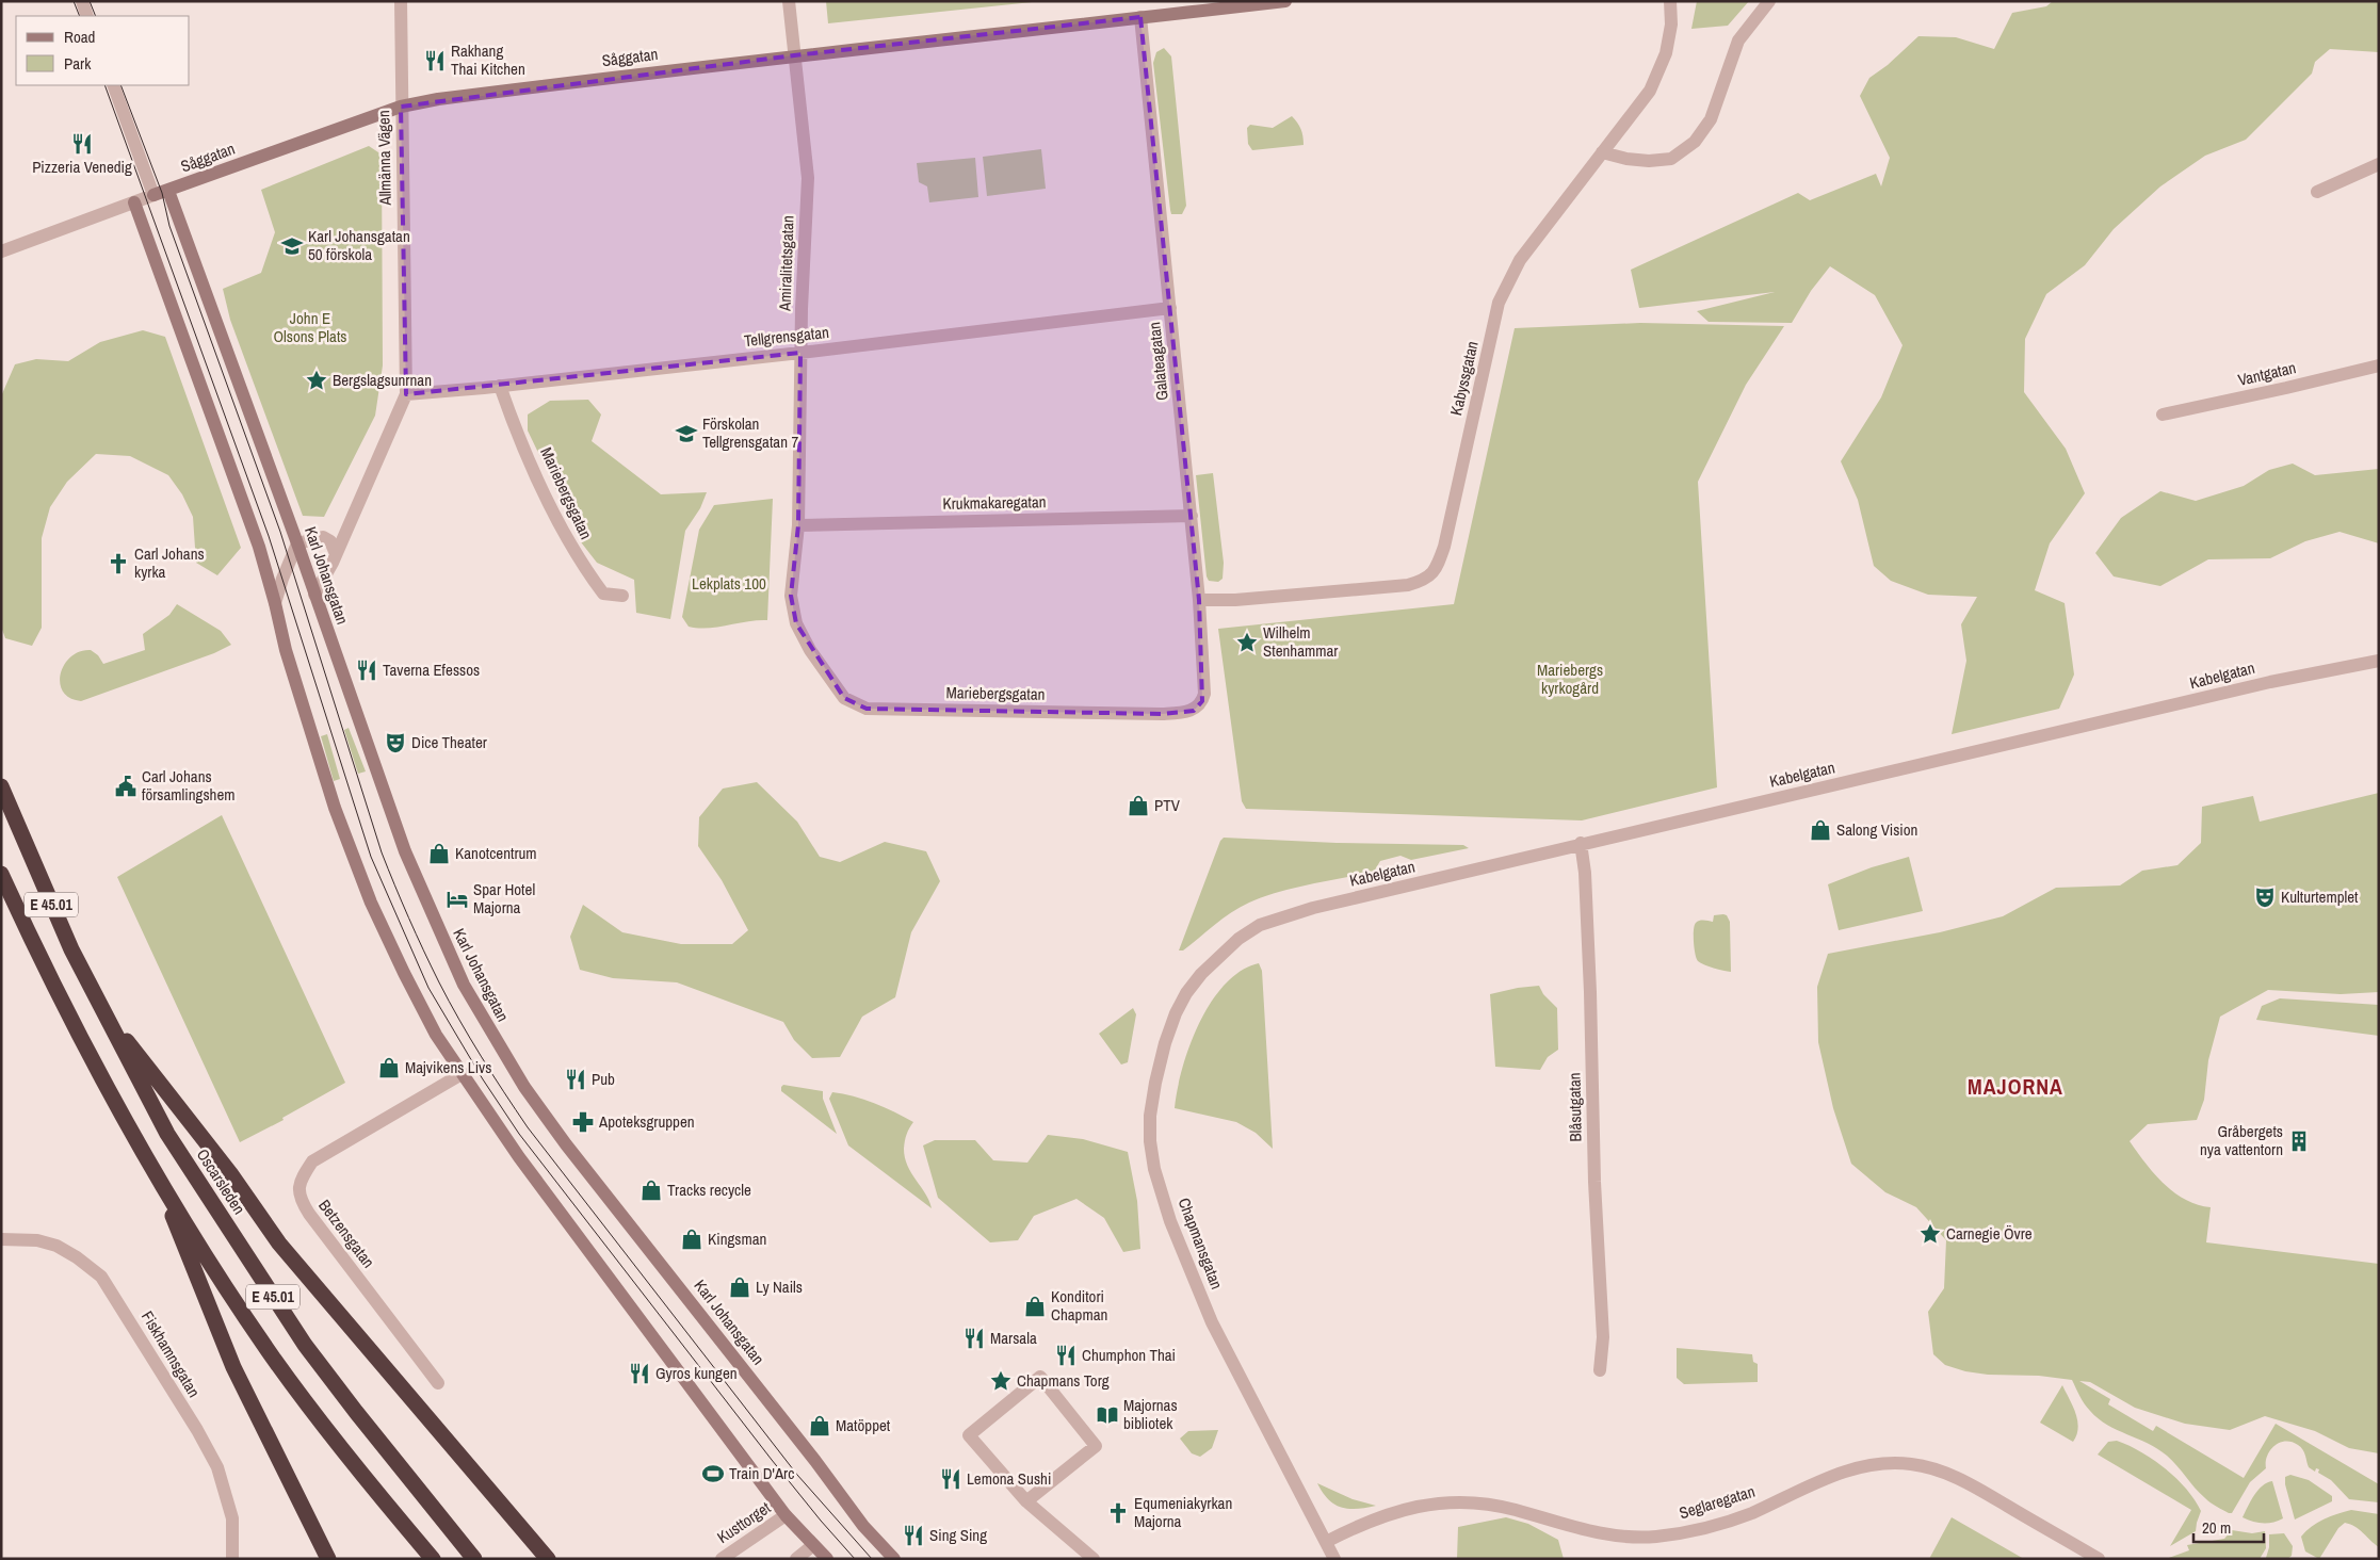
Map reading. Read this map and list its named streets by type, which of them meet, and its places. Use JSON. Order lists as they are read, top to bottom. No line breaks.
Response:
{"streets":{"highway":["E 45.01","Oscarsleden"],"street":["Såggatan","Allmänna Vägen","Amiralitetsgatan","Tellgrensgatan","Galateagatan","Vantgatan","Kabyssgatan","Mariebergsgatan","Krukmakaregatan","Karl Johansgatan","Kabelgatan","Blåsutgatan","Betzensgatan","Chapmansgatan","Fiskhamnsgatan","Seglaregatan","Kusttorget"]},"crossings":[["Såggatan","Allmänna Vägen"],["Såggatan","Amiralitetsgatan"],["Såggatan","Galateagatan"],["Såggatan","Karl Johansgatan"],["Allmänna Vägen","Tellgrensgatan"],["Allmänna Vägen","Karl Johansgatan"],["Amiralitetsgatan","Tellgrensgatan"],["Amiralitetsgatan","Mariebergsgatan"],["Amiralitetsgatan","Krukmakaregatan"],["Tellgrensgatan","Galateagatan"],["Tellgrensgatan","Mariebergsgatan"],["Galateagatan","Kabyssgatan"],["Galateagatan","Mariebergsgatan"],["Galateagatan","Krukmakaregatan"],["Kabelgatan","Blåsutgatan"],["Kabelgatan","Chapmansgatan"],["Chapmansgatan","Seglaregatan"]],"districts":["MAJORNA"],"parks":["John E Olsons Plats","Lekplats 100","Mariebergs kyrkogård"],"places":{"restaurant":["Rakhang Thai Kitchen","Pizzeria Venedig","Taverna Efessos","Pub","Marsala","Chumphon Thai","Gyros kungen","Lemona Sushi","Sing Sing"],"school or university":["Karl Johansgatan 50 förskola","Förskolan Tellgrensgatan 7"],"place":["Bergslagsunrnan","Wilhelm Stenhammar","Carnegie Övre","Chapmans Torg"],"church":["Carl Johans kyrka","Equmeniakyrkan Majorna"],"theatre":["Dice Theater","Kulturtemplet"],"public building":["Carl Johans församlingshem"],"shop":["PTV","Salong Vision","Kanotcentrum","Majvikens Livs","Tracks recycle","Kingsman","Ly Nails","Konditori Chapman","Matöppet"],"hotel":["Spar Hotel Majorna"],"pharmacy":["Apoteksgruppen"],"building":["Gråbergets nya vattentorn"],"library":["Majornas bibliotek"],"sports":["Train D'Arc"]},"legend":["Road","Park"],"scale_bar":"20 m"}
